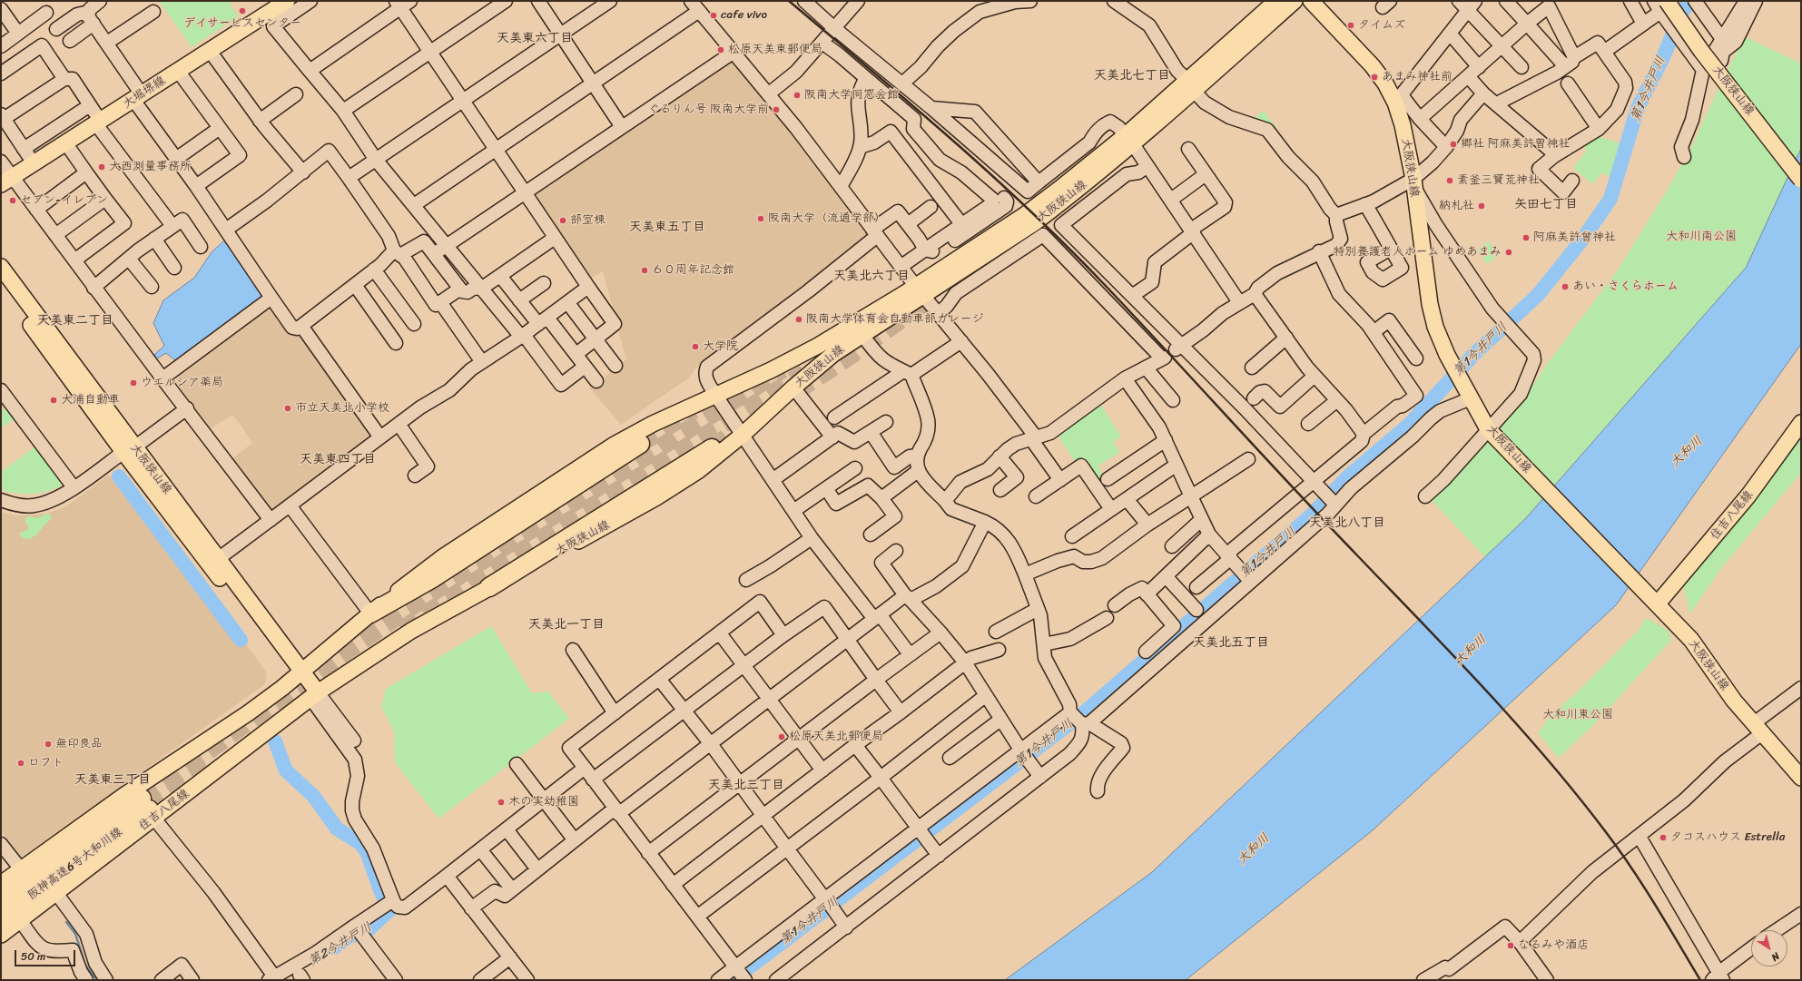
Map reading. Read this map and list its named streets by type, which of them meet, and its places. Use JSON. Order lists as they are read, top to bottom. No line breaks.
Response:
{"streets":{"highway":["阪神高速6号大和川線"],"main road":["大阪狭山線","大堀堺線","住吉八尾線"]},"crossings":[["大阪狭山線","住吉八尾線"],["住吉八尾線","阪神高速6号大和川線"]],"districts":["天美東六丁目","天美北七丁目","矢田七丁目","天美東五丁目","天美北六丁目","天美東二丁目","天美東四丁目","天美北八丁目","天美北一丁目","天美北五丁目","天美東三丁目","天美北三丁目"],"water":["第1今井戸川","大和川","第2今井戸川"],"parks":["大和川南公園","大和川東公園"],"places":["デイサービスセンター","cafe vivo","タイムズ","松原天美東郵便局","あまみ神社前","阪南大学同窓会館","ぐるりん号 阪南大学前","郷社 阿麻美許曽神社","大西測量事務所","素釜三寶荒神社","セブン-イレブン","納札社","阪南大学（流通学部）","部室棟","阿麻美許曾神社","特別養護老人ホーム ゆめあまみ","６０周年記念館","あい・さくらホーム","阪南大学体育会自動車部ガレージ","大学院","ウエルシア薬局","大浦自動車","市立天美北小学校","松原天美北郵便局","無印良品","ロフト","木の実幼稚園","タコスハウス Estrella","なるみや酒店"],"scale_bar":"50 m","north":"bottom right"}
